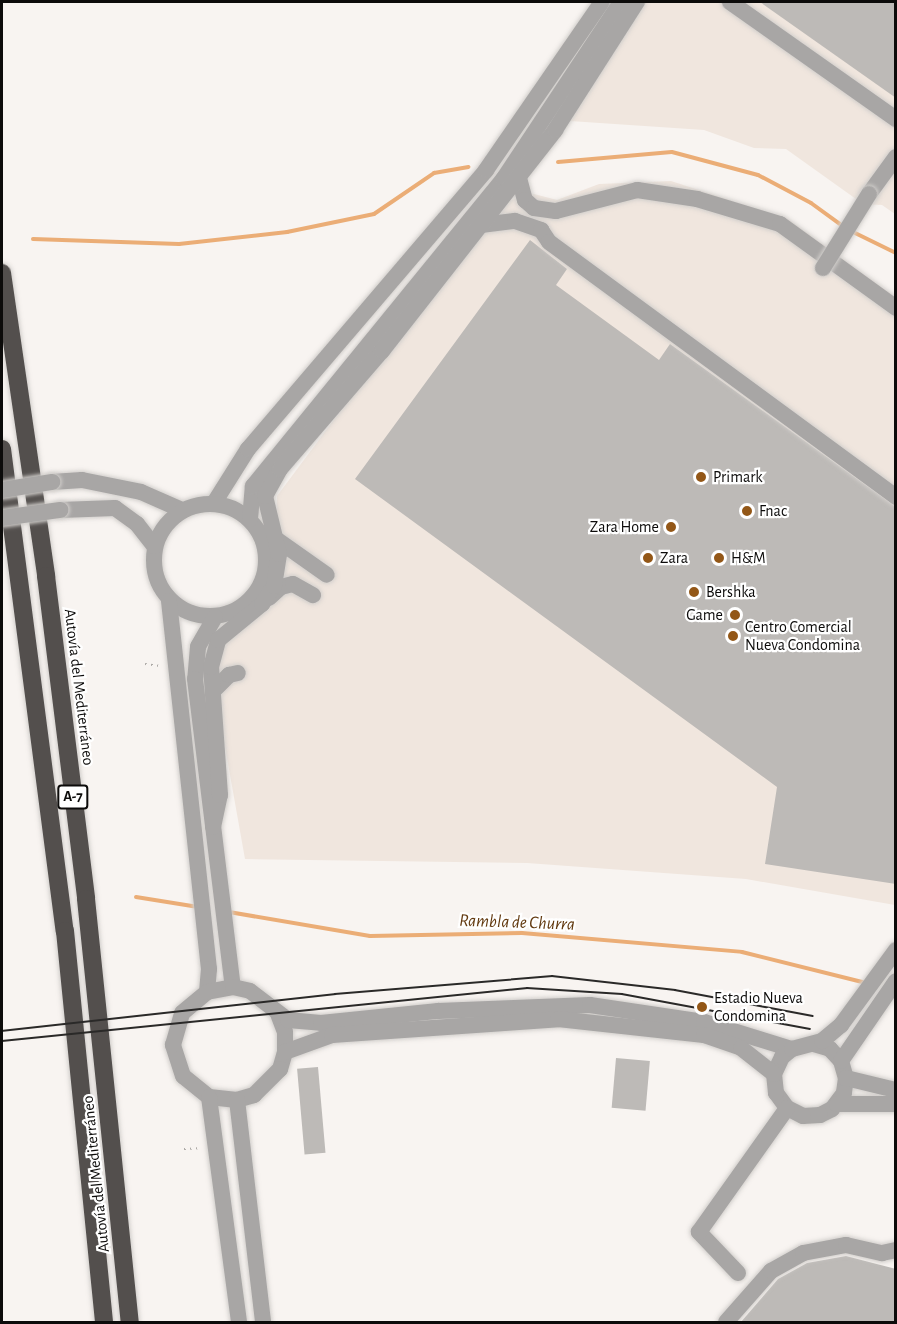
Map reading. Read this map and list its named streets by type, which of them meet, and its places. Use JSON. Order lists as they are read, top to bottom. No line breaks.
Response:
{"streets":{"highway":["Autovía del Mediterráneo","A-7"]},"water":["Rambla de Churra"],"places":["Primark","Fnac","Zara Home","Zara","H&M","Bershka","Game","Centro Comercial Nueva Condomina","Estadio Nueva Condomina"]}
